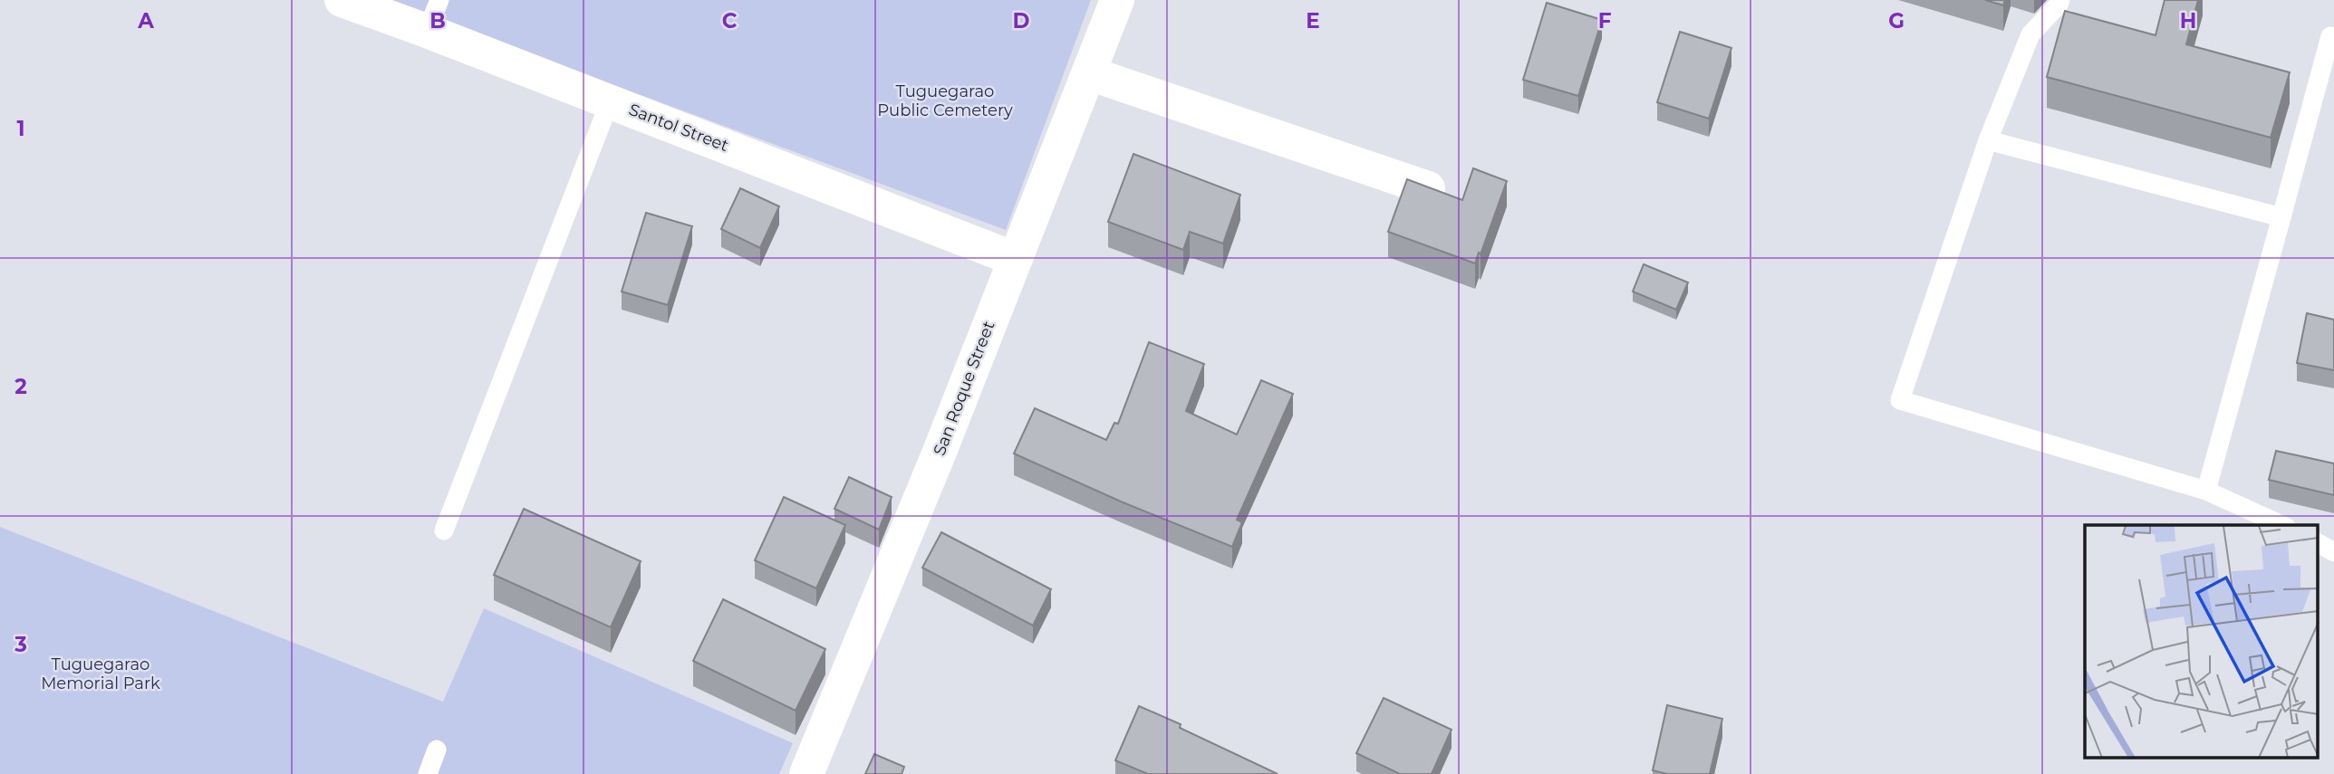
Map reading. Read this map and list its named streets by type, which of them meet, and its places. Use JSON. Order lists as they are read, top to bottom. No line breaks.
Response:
{"streets":{"street":["Santol Street","San Roque Street"]},"crossings":[["Santol Street","San Roque Street"]],"parks":["Tuguegarao Public Cemetery","Tuguegarao Memorial Park"],"grid":{"columns":["A","B","C","D","E","F","G","H"],"rows":["1","2","3"]}}
